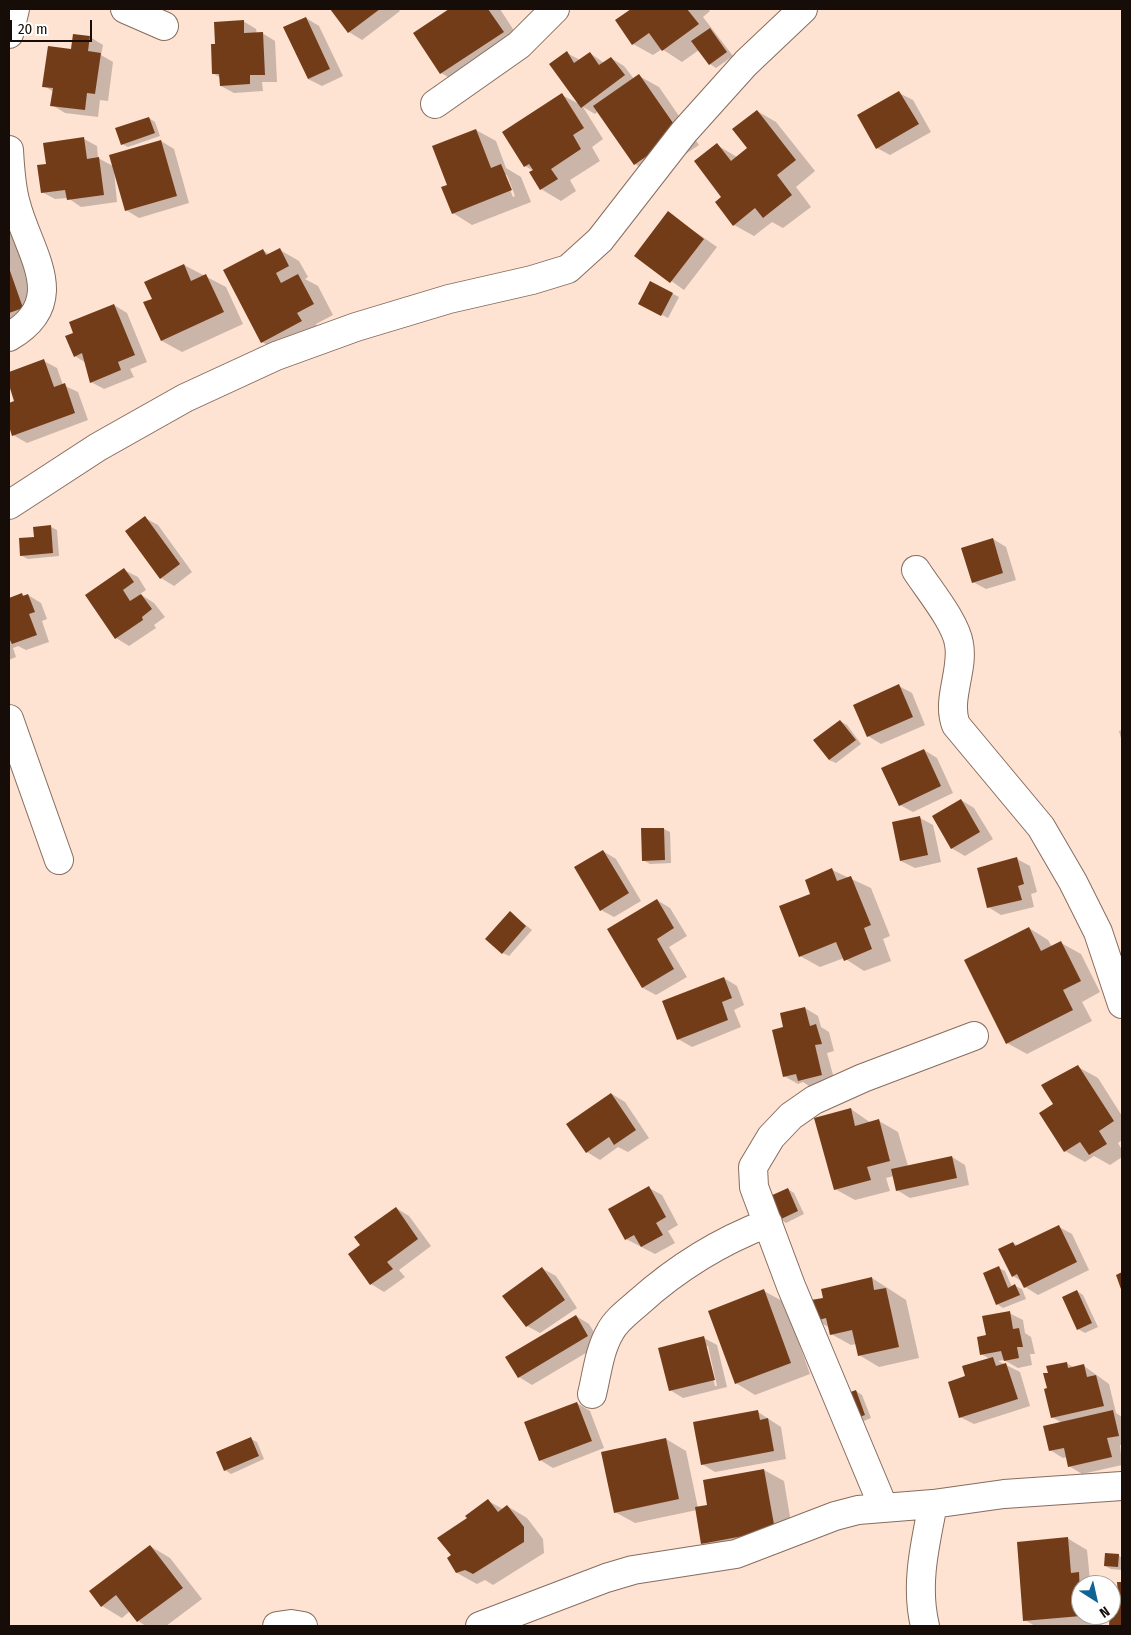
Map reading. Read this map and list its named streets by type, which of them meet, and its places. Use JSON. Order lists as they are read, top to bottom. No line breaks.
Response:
{"scale_bar":"20 m","north":"bottom right"}
